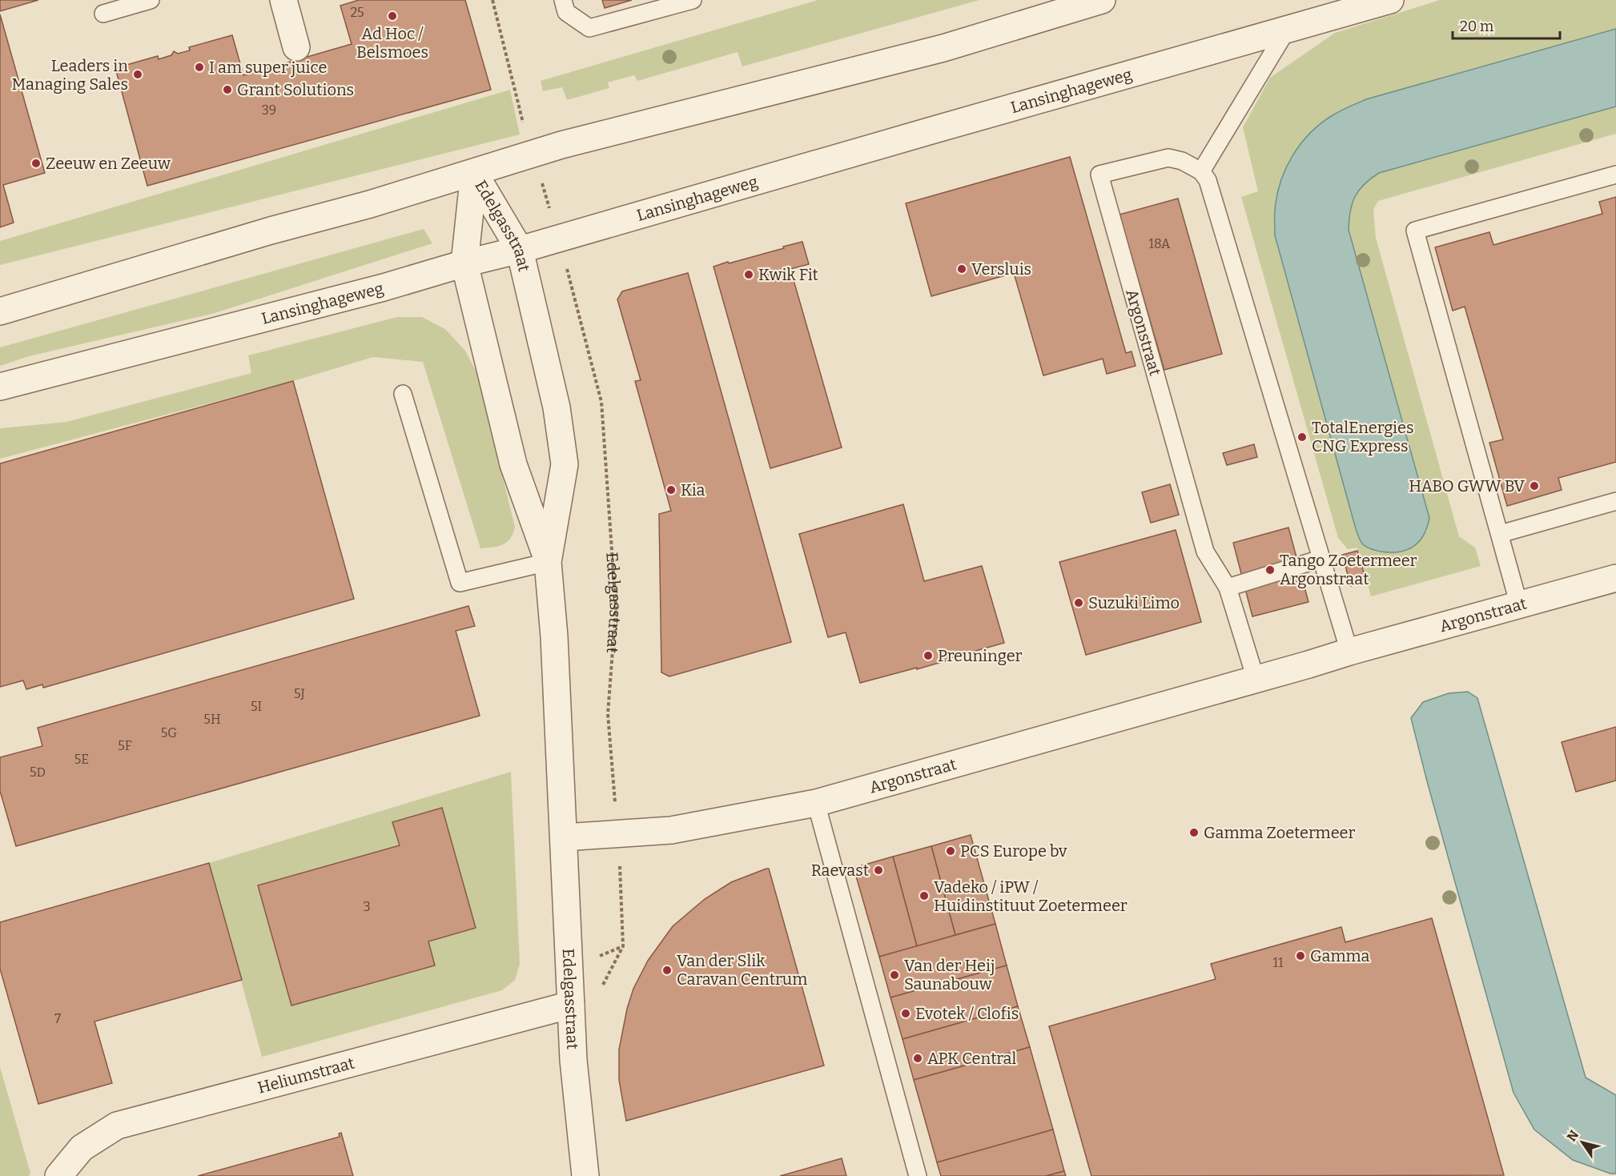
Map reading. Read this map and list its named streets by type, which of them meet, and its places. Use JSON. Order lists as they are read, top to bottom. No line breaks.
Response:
{"streets":{"street":["Lansinghageweg","Edelgasstraat","Argonstraat","Heliumstraat"]},"crossings":[["Lansinghageweg","Edelgasstraat"],["Edelgasstraat","Argonstraat"],["Edelgasstraat","Heliumstraat"]],"places":["Ad Hoc / Belsmoes","I am super juice","Leaders in Managing Sales","Grant Solutions","Zeeuw en Zeeuw","Versluis","Kwik Fit","TotalEnergies CNG Express","HABO GWW BV","Kia","Tango Zoetermeer Argonstraat","Suzuki Limo","Preuninger","Gamma Zoetermeer","PCS Europe bv","Raevast","Vadeko / iPW / Huidinstituut Zoetermeer","Gamma","Van der Slik Caravan Centrum","Van der Heij Saunabouw","Evotek / Clofis","APK Central"],"house_numbers":["25","39","18A","5J","5I","5H","5G","5F","5E","5D","3","11","7"],"scale_bar":"20 m","north":"top left"}
